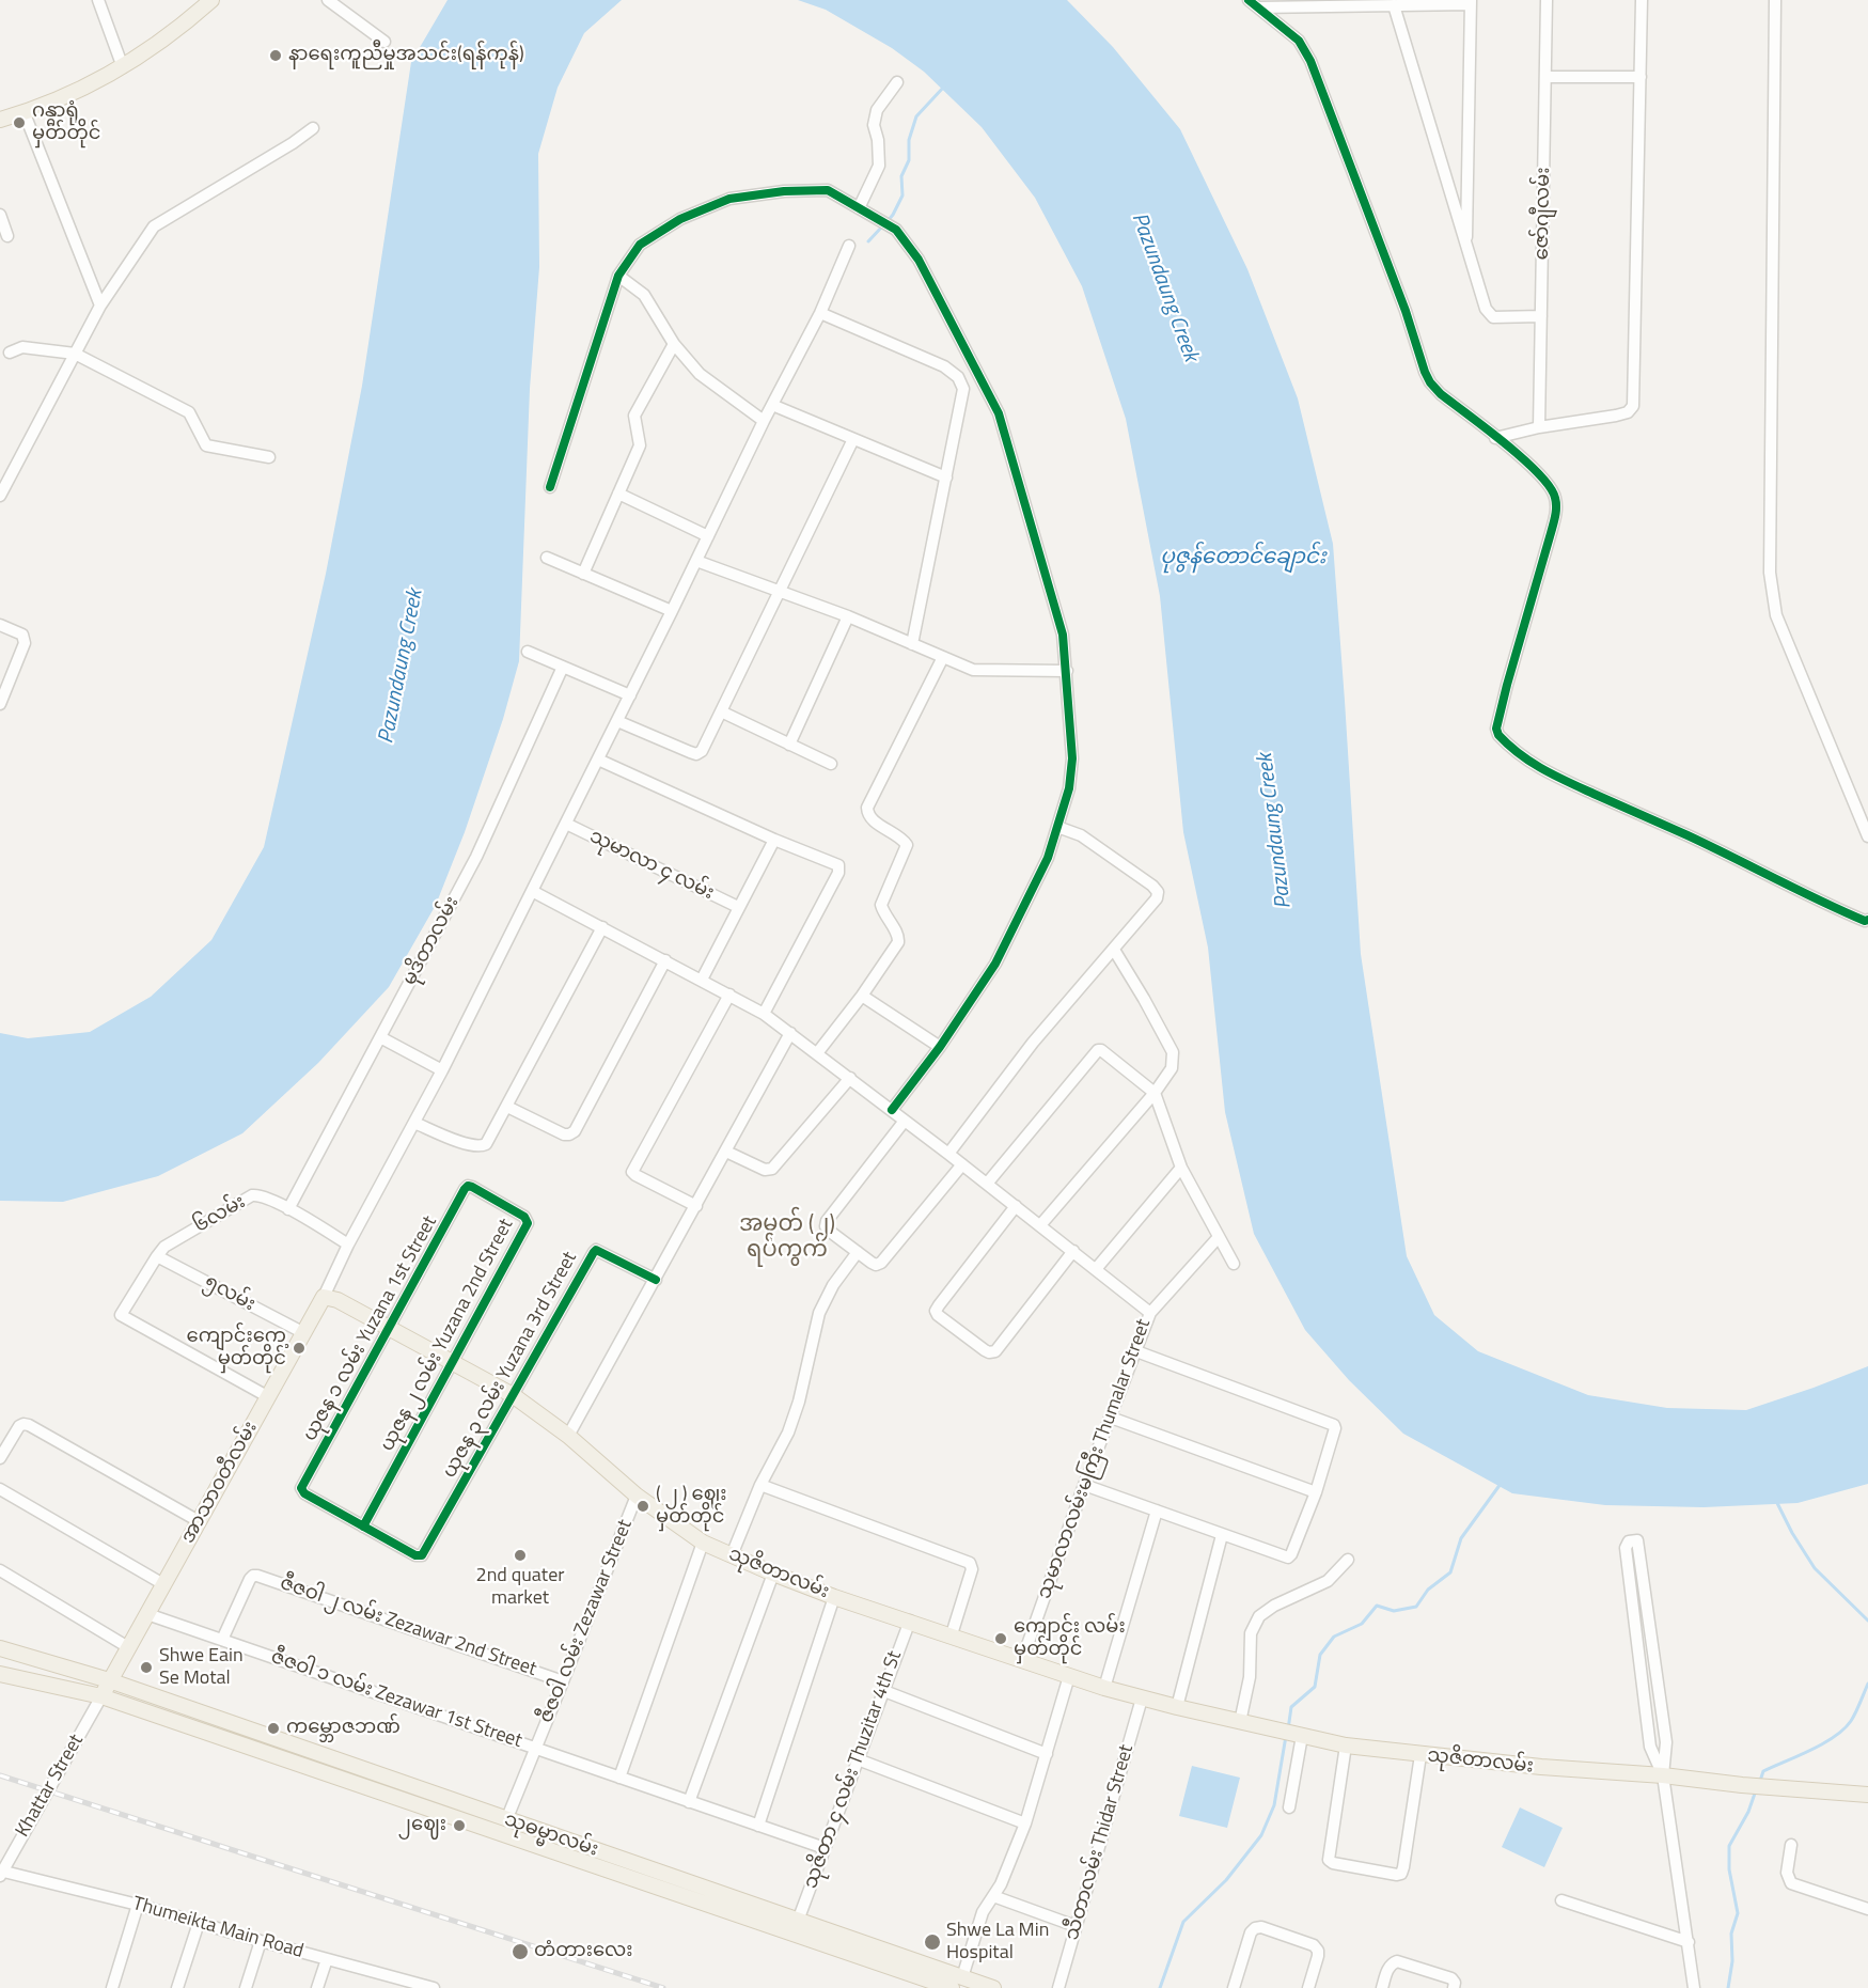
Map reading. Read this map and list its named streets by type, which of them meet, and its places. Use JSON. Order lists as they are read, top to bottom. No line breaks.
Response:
{"streets":{"main road":["အာသာဝတီလမ်း","သုဇိတာလမ်း","သုဓမ္မာလမ်း"],"street":["ဇော်ဂျီလမ်း","သုမာလာ ၄ လမ်း","မုဒိတာလမ်း","၆လမ်း","၅လမ်း","ယုဇန ၁ လမ်း Yuzana 1st Street","ယုဇန ၂ လမ်း Yuzana 2nd Street","ယုဇန ၃ လမ်း Yuzana 3rd Street","သုမာလာလမ်းမကြီး Thumalar Street","ဇီဇဝါ လမ်း Zezawar Street","ဇီဇဝါ ၂ လမ်း Zezawar 2nd Street","ဇီဇဝါ ၁ လမ်း Zezawar 1st Street","သုဇိတာ ၄ လမ်း Thuzitar 4th St","Khattar Street","သီတာလမ်း Thidar Street","Thumeikta Main Road"]},"crossings":[["မုဒိတာလမ်း","၆လမ်း"],["၆လမ်း","၅လမ်း"],["၆လမ်း","အာသာဝတီလမ်း"],["၅လမ်း","အာသာဝတီလမ်း"],["ယုဇန ၁ လမ်း Yuzana 1st Street","ယုဇန ၂ လမ်း Yuzana 2nd Street"],["ယုဇန ၁ လမ်း Yuzana 1st Street","ယုဇန ၃ လမ်း Yuzana 3rd Street"],["ယုဇန ၁ လမ်း Yuzana 1st Street","သုဇိတာလမ်း"],["ယုဇန ၂ လမ်း Yuzana 2nd Street","ယုဇန ၃ လမ်း Yuzana 3rd Street"],["ယုဇန ၂ လမ်း Yuzana 2nd Street","သုဇိတာလမ်း"],["ယုဇန ၃ လမ်း Yuzana 3rd Street","သုဇိတာလမ်း"],["သုမာလာလမ်းမကြီး Thumalar Street","သုဇိတာလမ်း"],["အာသာဝတီလမ်း","သုဇိတာလမ်း"],["အာသာဝတီလမ်း","ဇီဇဝါ ၁ လမ်း Zezawar 1st Street"],["အာသာဝတီလမ်း","Khattar Street"],["အာသာဝတီလမ်း","သုဓမ္မာလမ်း"],["သုဇိတာလမ်း","ဇီဇဝါ လမ်း Zezawar Street"],["သုဇိတာလမ်း","သုဇိတာ ၄ လမ်း Thuzitar 4th St"],["သုဇိတာလမ်း","သီတာလမ်း Thidar Street"],["ဇီဇဝါ လမ်း Zezawar Street","ဇီဇဝါ ၂ လမ်း Zezawar 2nd Street"],["ဇီဇဝါ လမ်း Zezawar Street","ဇီဇဝါ ၁ လမ်း Zezawar 1st Street"],["ဇီဇဝါ လမ်း Zezawar Street","သုဓမ္မာလမ်း"],["ဇီဇဝါ ၂ လမ်း Zezawar 2nd Street","ဇီဇဝါ ၁ လမ်း Zezawar 1st Street"],["ဇီဇဝါ ၁ လမ်း Zezawar 1st Street","သုဇိတာ ၄ လမ်း Thuzitar 4th St"],["သုဇိတာ ၄ လမ်း Thuzitar 4th St","သုဓမ္မာလမ်း"],["Khattar Street","သုဓမ္မာလမ်း"],["Khattar Street","Thumeikta Main Road"]],"districts":["အမှတ် (၂) ရပ်ကွက်"],"water":["Pazundaung Creek","ပုဇွန်တောင်ချောင်း"],"places":["နာရေးကူညီမှုအသင်း(ရန်ကုန်)","ဂန္ဓာရုံ မှတ်တိုင်","ကျောင်းကွေ့ မှတ်တိုင်","( ၂ ) ဈေး မှတ်တိုင်","2nd quater market","ကျောင်း လမ်း မှတ်တိုင်","Shwe Eain Se Motal","ကမ္ဘောဇဘဏ်","၂ဈေး","Shwe La Min Hospital","တံတားလေး"]}
